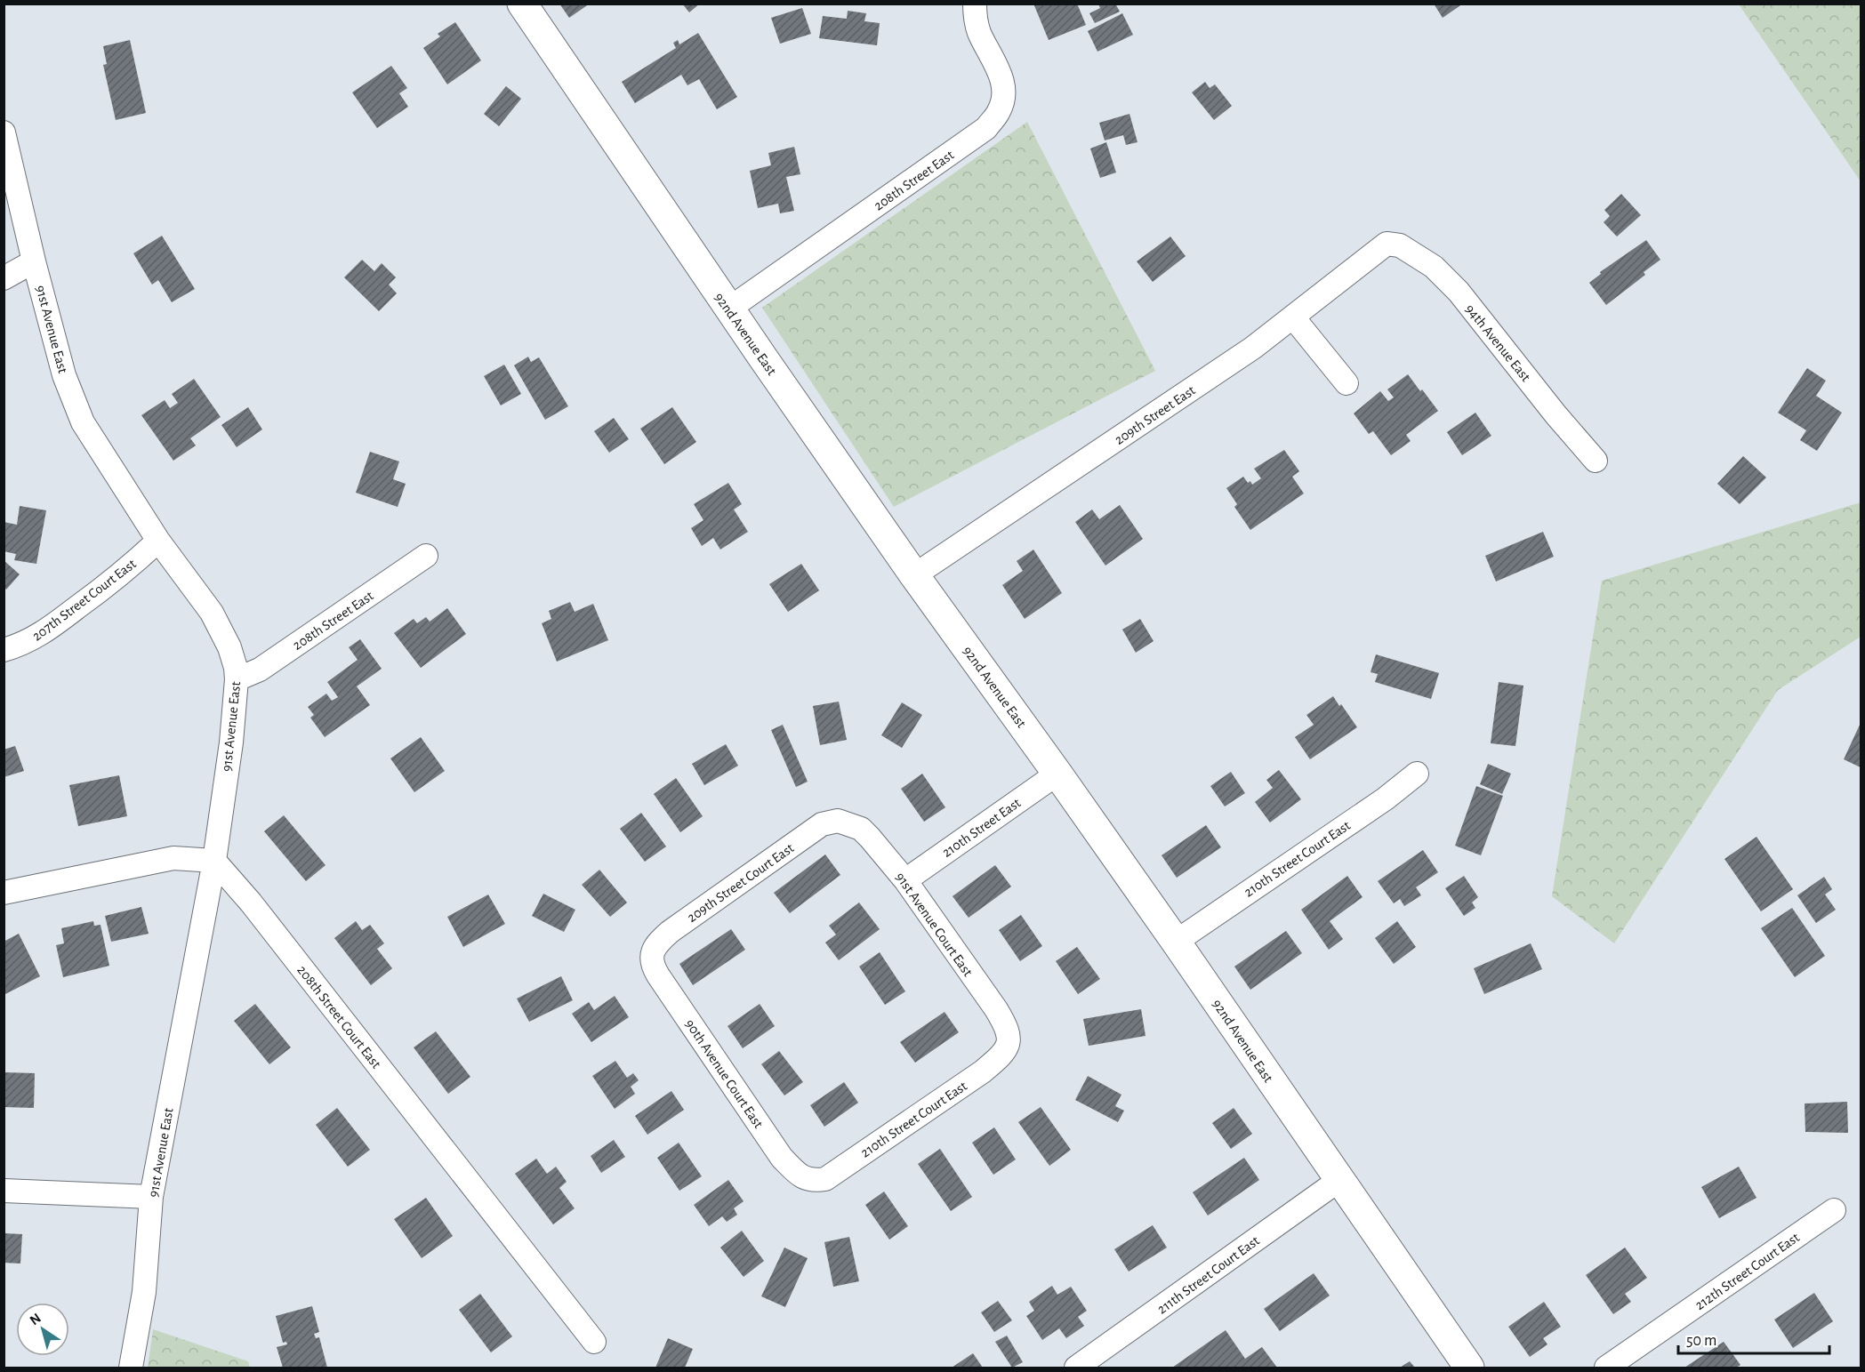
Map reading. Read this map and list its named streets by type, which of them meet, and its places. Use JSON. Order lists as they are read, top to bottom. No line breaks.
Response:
{"streets":{"street":["208th Street East","91st Avenue East","92nd Avenue East","94th Avenue East","209th Street East","207th Street Court East","210th Street East","210th Street Court East","209th Street Court East","91st Avenue Court East","208th Street Court East","90th Avenue Court East","212th Street Court East","211th Street Court East"]},"crossings":[["208th Street East","91st Avenue East"],["208th Street East","92nd Avenue East"],["91st Avenue East","207th Street Court East"],["91st Avenue East","208th Street Court East"],["92nd Avenue East","209th Street East"],["92nd Avenue East","210th Street East"],["92nd Avenue East","210th Street Court East"],["92nd Avenue East","211th Street Court East"],["94th Avenue East","209th Street East"],["210th Street East","91st Avenue Court East"],["210th Street Court East","91st Avenue Court East"],["210th Street Court East","90th Avenue Court East"],["209th Street Court East","91st Avenue Court East"],["209th Street Court East","90th Avenue Court East"]],"scale_bar":"50 m","north":"top left"}
